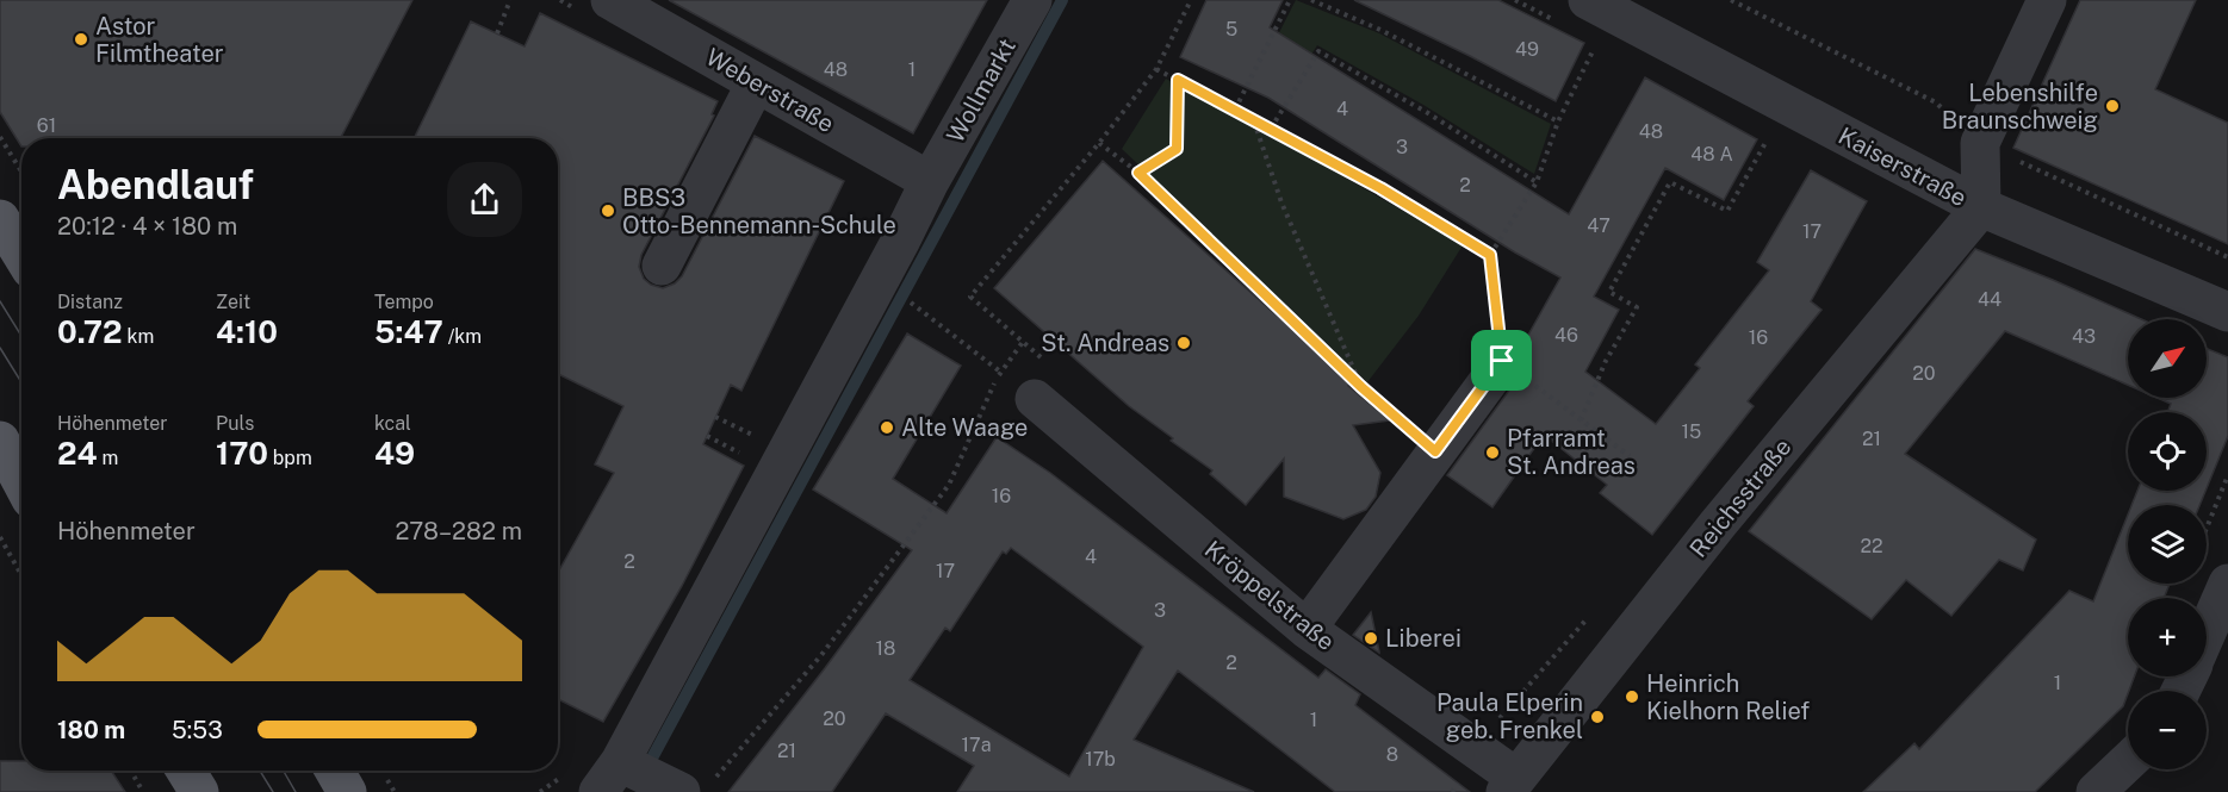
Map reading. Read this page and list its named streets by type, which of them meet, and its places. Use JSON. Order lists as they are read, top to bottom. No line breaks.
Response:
{"streets":{"street":["Weberstraße","Wollmarkt","Kaiserstraße","Reichsstraße","Kröppelstraße"]},"crossings":[["Weberstraße","Wollmarkt"],["Kaiserstraße","Reichsstraße"],["Reichsstraße","Kröppelstraße"]],"places":["Astor Filmtheater","Lebenshilfe Braunschweig","BBS3 Otto-Bennemann-Schule","St. Andreas","Alte Waage","Pfarramt St. Andreas","Liberei","Heinrich Kielhorn Relief","Paula Elperin geb. Frenkel"],"house_numbers":["5","49","48","1","4","61","48","3","48 A","2","47","17","44","46","43","16","20","15","21","16","22","4","2","17","3","18","2","1","20","1","17a","21","8","17b"],"north":"top right","page":{"heading":["Abendlauf","20:12 · 4 × 180 m"],"stats":[["Distanz","0.72 km"],["Zeit","4:10"],["Tempo","5:47 /km"],["Höhenmeter","24 m"],["Puls","170 bpm"],["kcal","49"]],"map_buttons":["+","−"],"chart":["Höhenmeter","278–282 m"],"list":[{"name":"180 m","note":"5:53"}]}}
